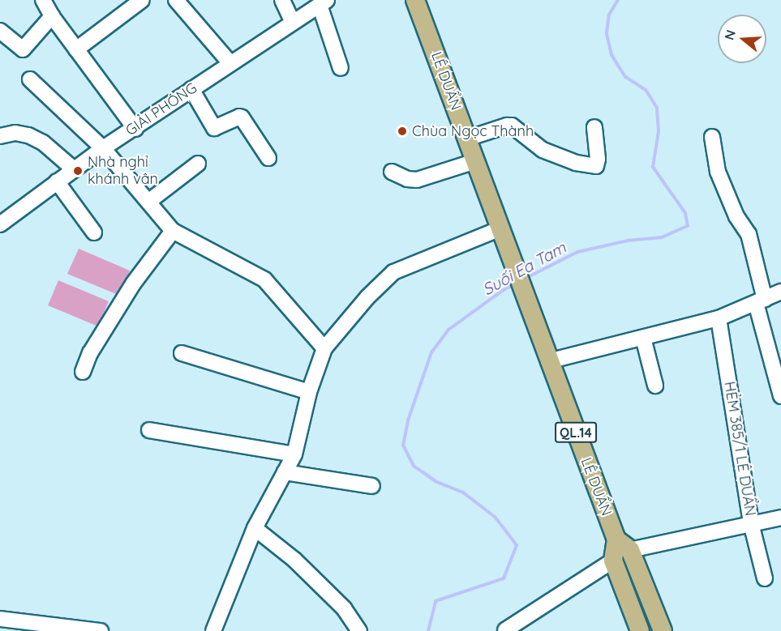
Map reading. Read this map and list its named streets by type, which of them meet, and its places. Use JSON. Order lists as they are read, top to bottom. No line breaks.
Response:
{"streets":{"main road":["LÊ DUẨN","QL.14"],"street":["GIẢI PHÓNG","HẺM 385/1 LÊ DUẨN"]},"water":["Suối Ea Tam"],"places":["Chùa Ngọc Thành","Nhà nghỉ khánh vân"],"north":"left"}
